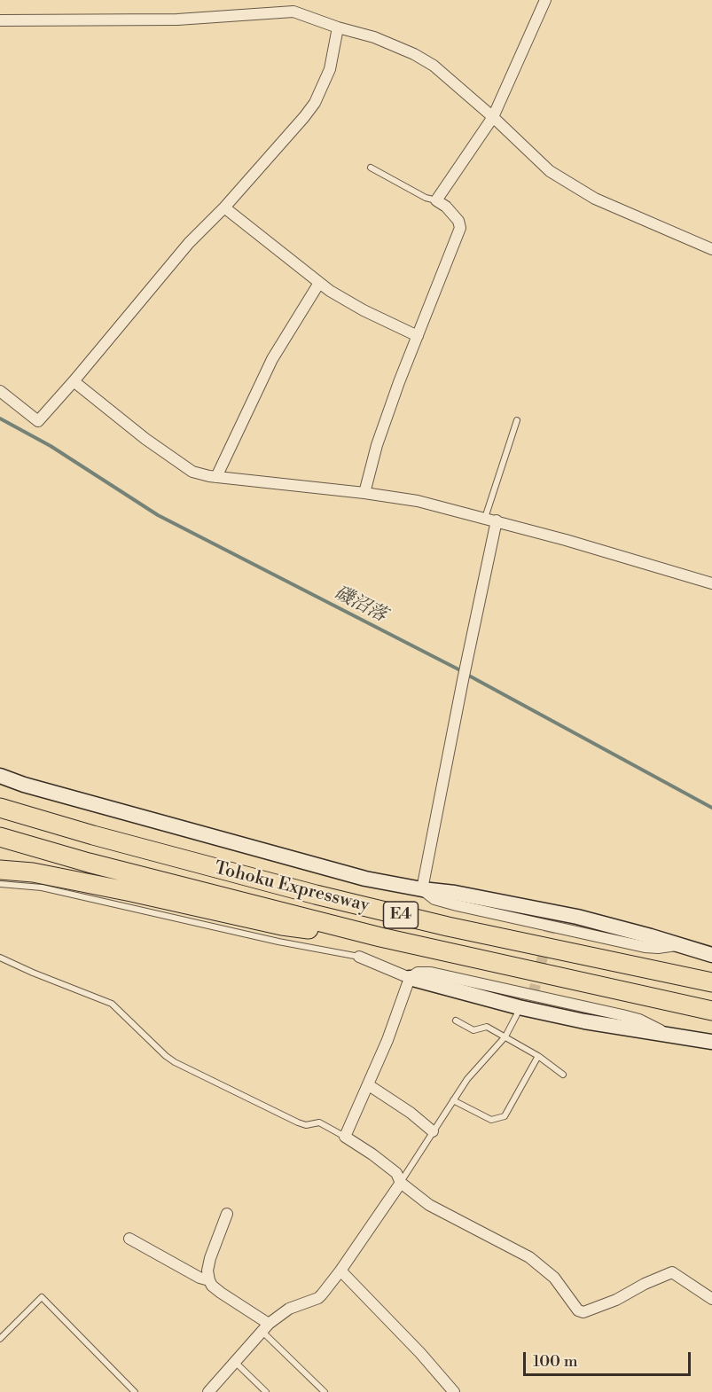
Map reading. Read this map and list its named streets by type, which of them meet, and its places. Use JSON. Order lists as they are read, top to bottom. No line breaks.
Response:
{"streets":{"highway":["Tohoku Expressway","E4"]},"water":["磯沼落"],"scale_bar":"100 m"}
